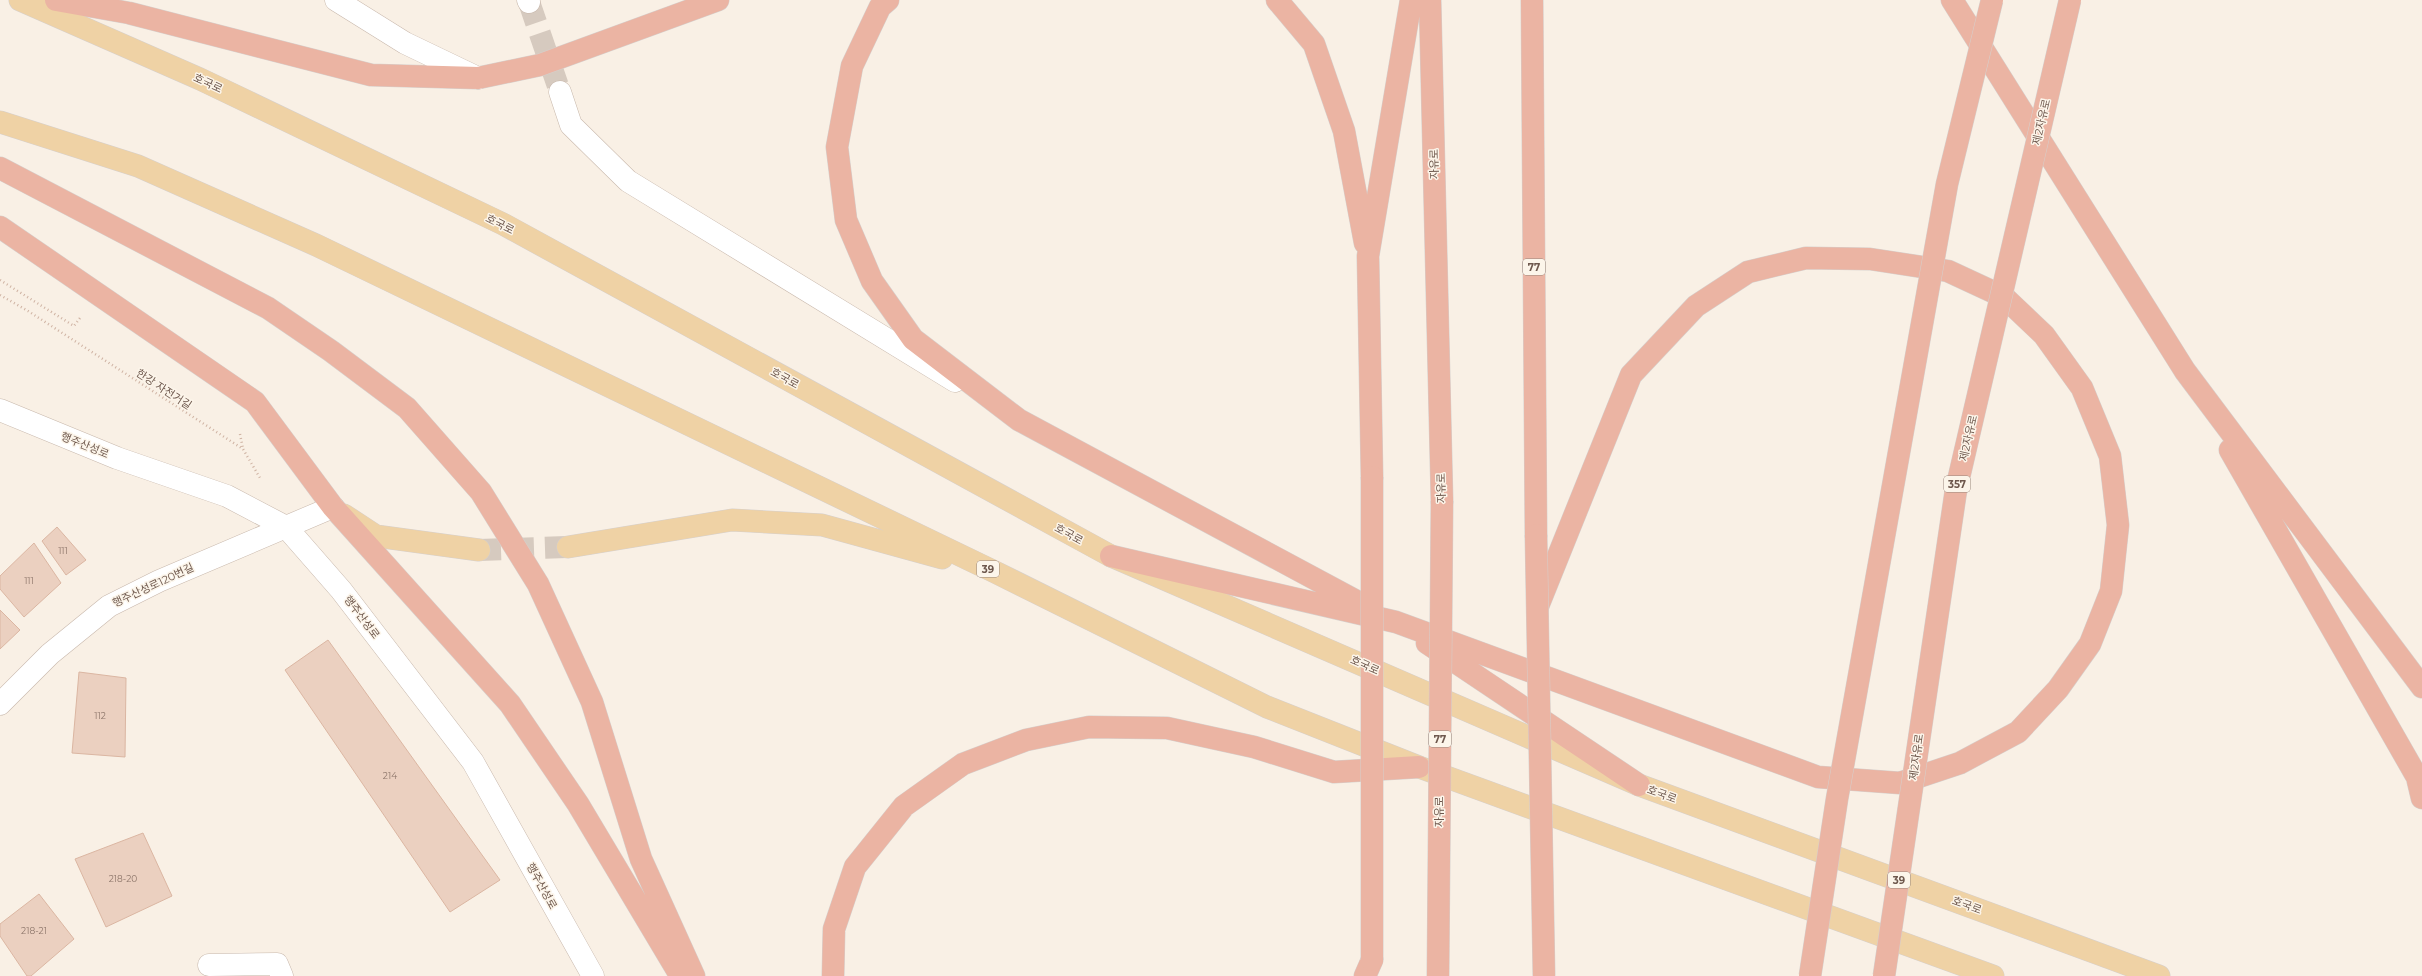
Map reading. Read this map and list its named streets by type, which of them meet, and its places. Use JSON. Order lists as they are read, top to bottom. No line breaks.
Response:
{"streets":{"highway":["제2자유로","자유로","77","357"],"main road":["호국로","39"],"street":["행주산성로","행주산성로120번길"],"path":["한강 자전거길"]},"crossings":[["행주산성로","행주산성로120번길"]],"house_numbers":["111","111","112","214","218-20","218-21"]}
